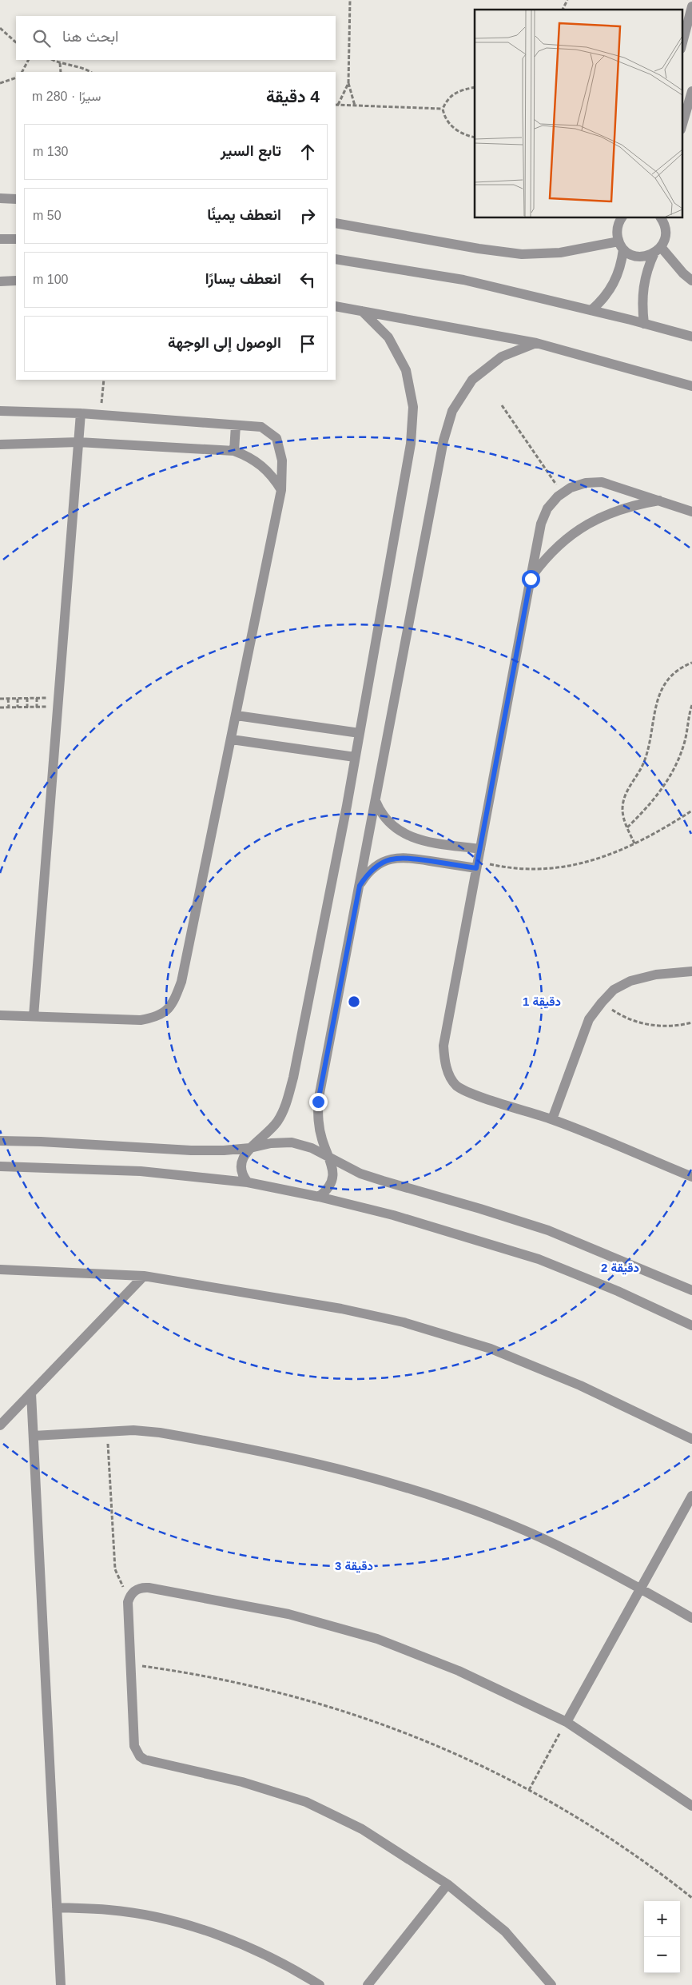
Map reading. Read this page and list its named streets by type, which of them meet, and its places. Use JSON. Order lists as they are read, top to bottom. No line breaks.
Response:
{"page":{"search":"ابحث هنا","heading":["4 دقيقة","سيرًا · 280 m"],"list":[["تابع السير","130 m"],["انعطف يمينًا","50 m"],["انعطف يسارًا","100 m"],"الوصول إلى الوجهة"],"map_buttons":["+","−"]},"rings":["1 دقيقة","2 دقيقة","3 دقيقة"]}
